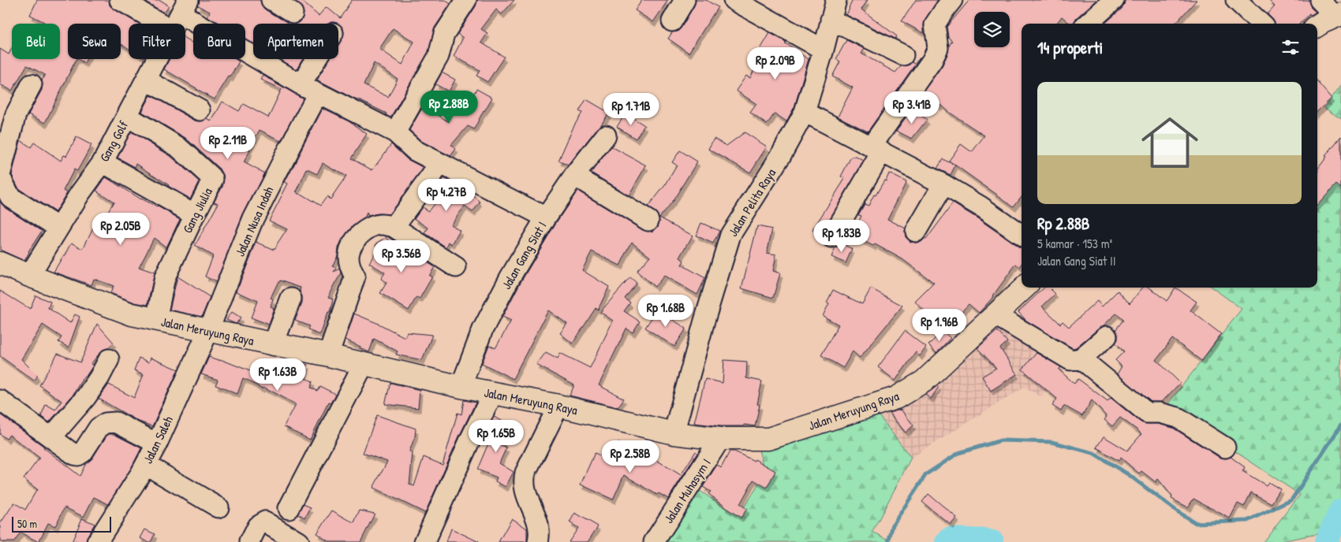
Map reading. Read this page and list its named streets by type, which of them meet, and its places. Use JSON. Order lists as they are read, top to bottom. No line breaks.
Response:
{"streets":{"main road":["Jalan Meruyung Raya"],"street":["Gang Golf","Jalan Pelita Raya","Gang Jiulia","Jalan Nusa Indah","Jalan Gang Siat I","Jalan Saleh","Jalan Muhasym I"]},"crossings":[["Gang Golf","Gang Jiulia"],["Gang Golf","Jalan Meruyung Raya"],["Jalan Pelita Raya","Jalan Meruyung Raya"],["Gang Jiulia","Jalan Meruyung Raya"],["Jalan Nusa Indah","Jalan Meruyung Raya"],["Jalan Nusa Indah","Jalan Saleh"],["Jalan Gang Siat I","Jalan Meruyung Raya"],["Jalan Meruyung Raya","Jalan Saleh"],["Jalan Meruyung Raya","Jalan Muhasym I"]],"scale_bar":"50 m","page":{"chip":["Beli","Sewa","Filter","Baru","Apartemen"],"heading":"14 properti","price":["Rp 2.09B","Rp 2.88B","Rp 3.41B","Rp 1.71B","Rp 2.11B","Rp 4.27B","Rp 2.05B","Rp 1.83B","Rp 3.56B","Rp 1.68B","Rp 1.96B","Rp 1.63B","Rp 1.65B","Rp 2.58B"],"list":[{"name":"Rp 2.88B","note":"5 kamar · 153 m² · Jalan Gang Siat II"}],"scale":"50 m"}}
